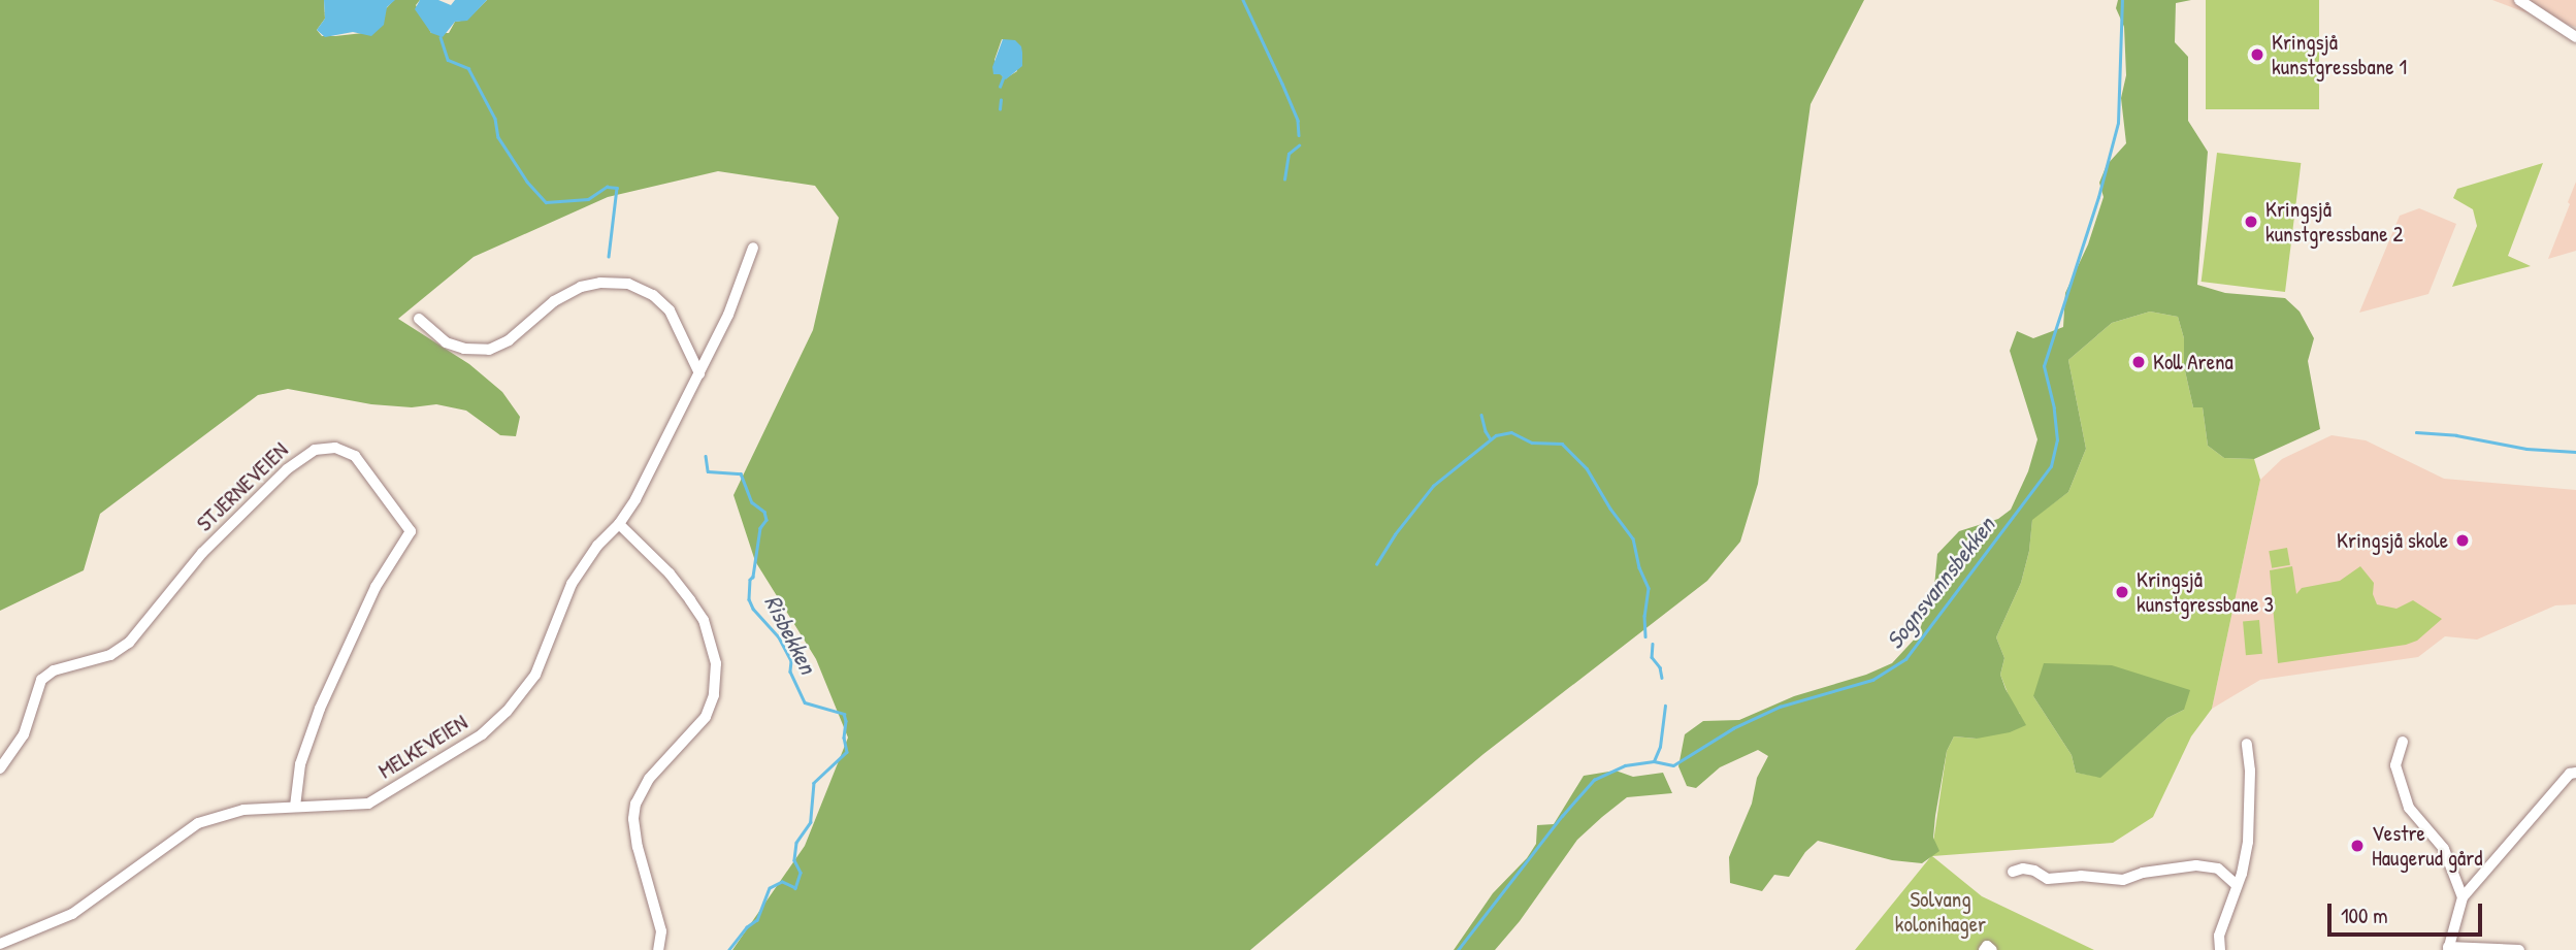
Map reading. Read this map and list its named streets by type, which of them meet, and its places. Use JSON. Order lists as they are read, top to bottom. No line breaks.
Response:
{"streets":{"street":["STJERNEVEIEN","MELKEVEIEN"]},"crossings":[["STJERNEVEIEN","MELKEVEIEN"]],"water":["Sognsvannsbekken","Risbekken"],"parks":["Solvang kolonihager"],"places":["Kringsjå kunstgressbane 1","Kringsjå kunstgressbane 2","Koll Arena","Kringsjå skole","Kringsjå kunstgressbane 3","Vestre Haugerud gård"],"scale_bar":"100 m"}
